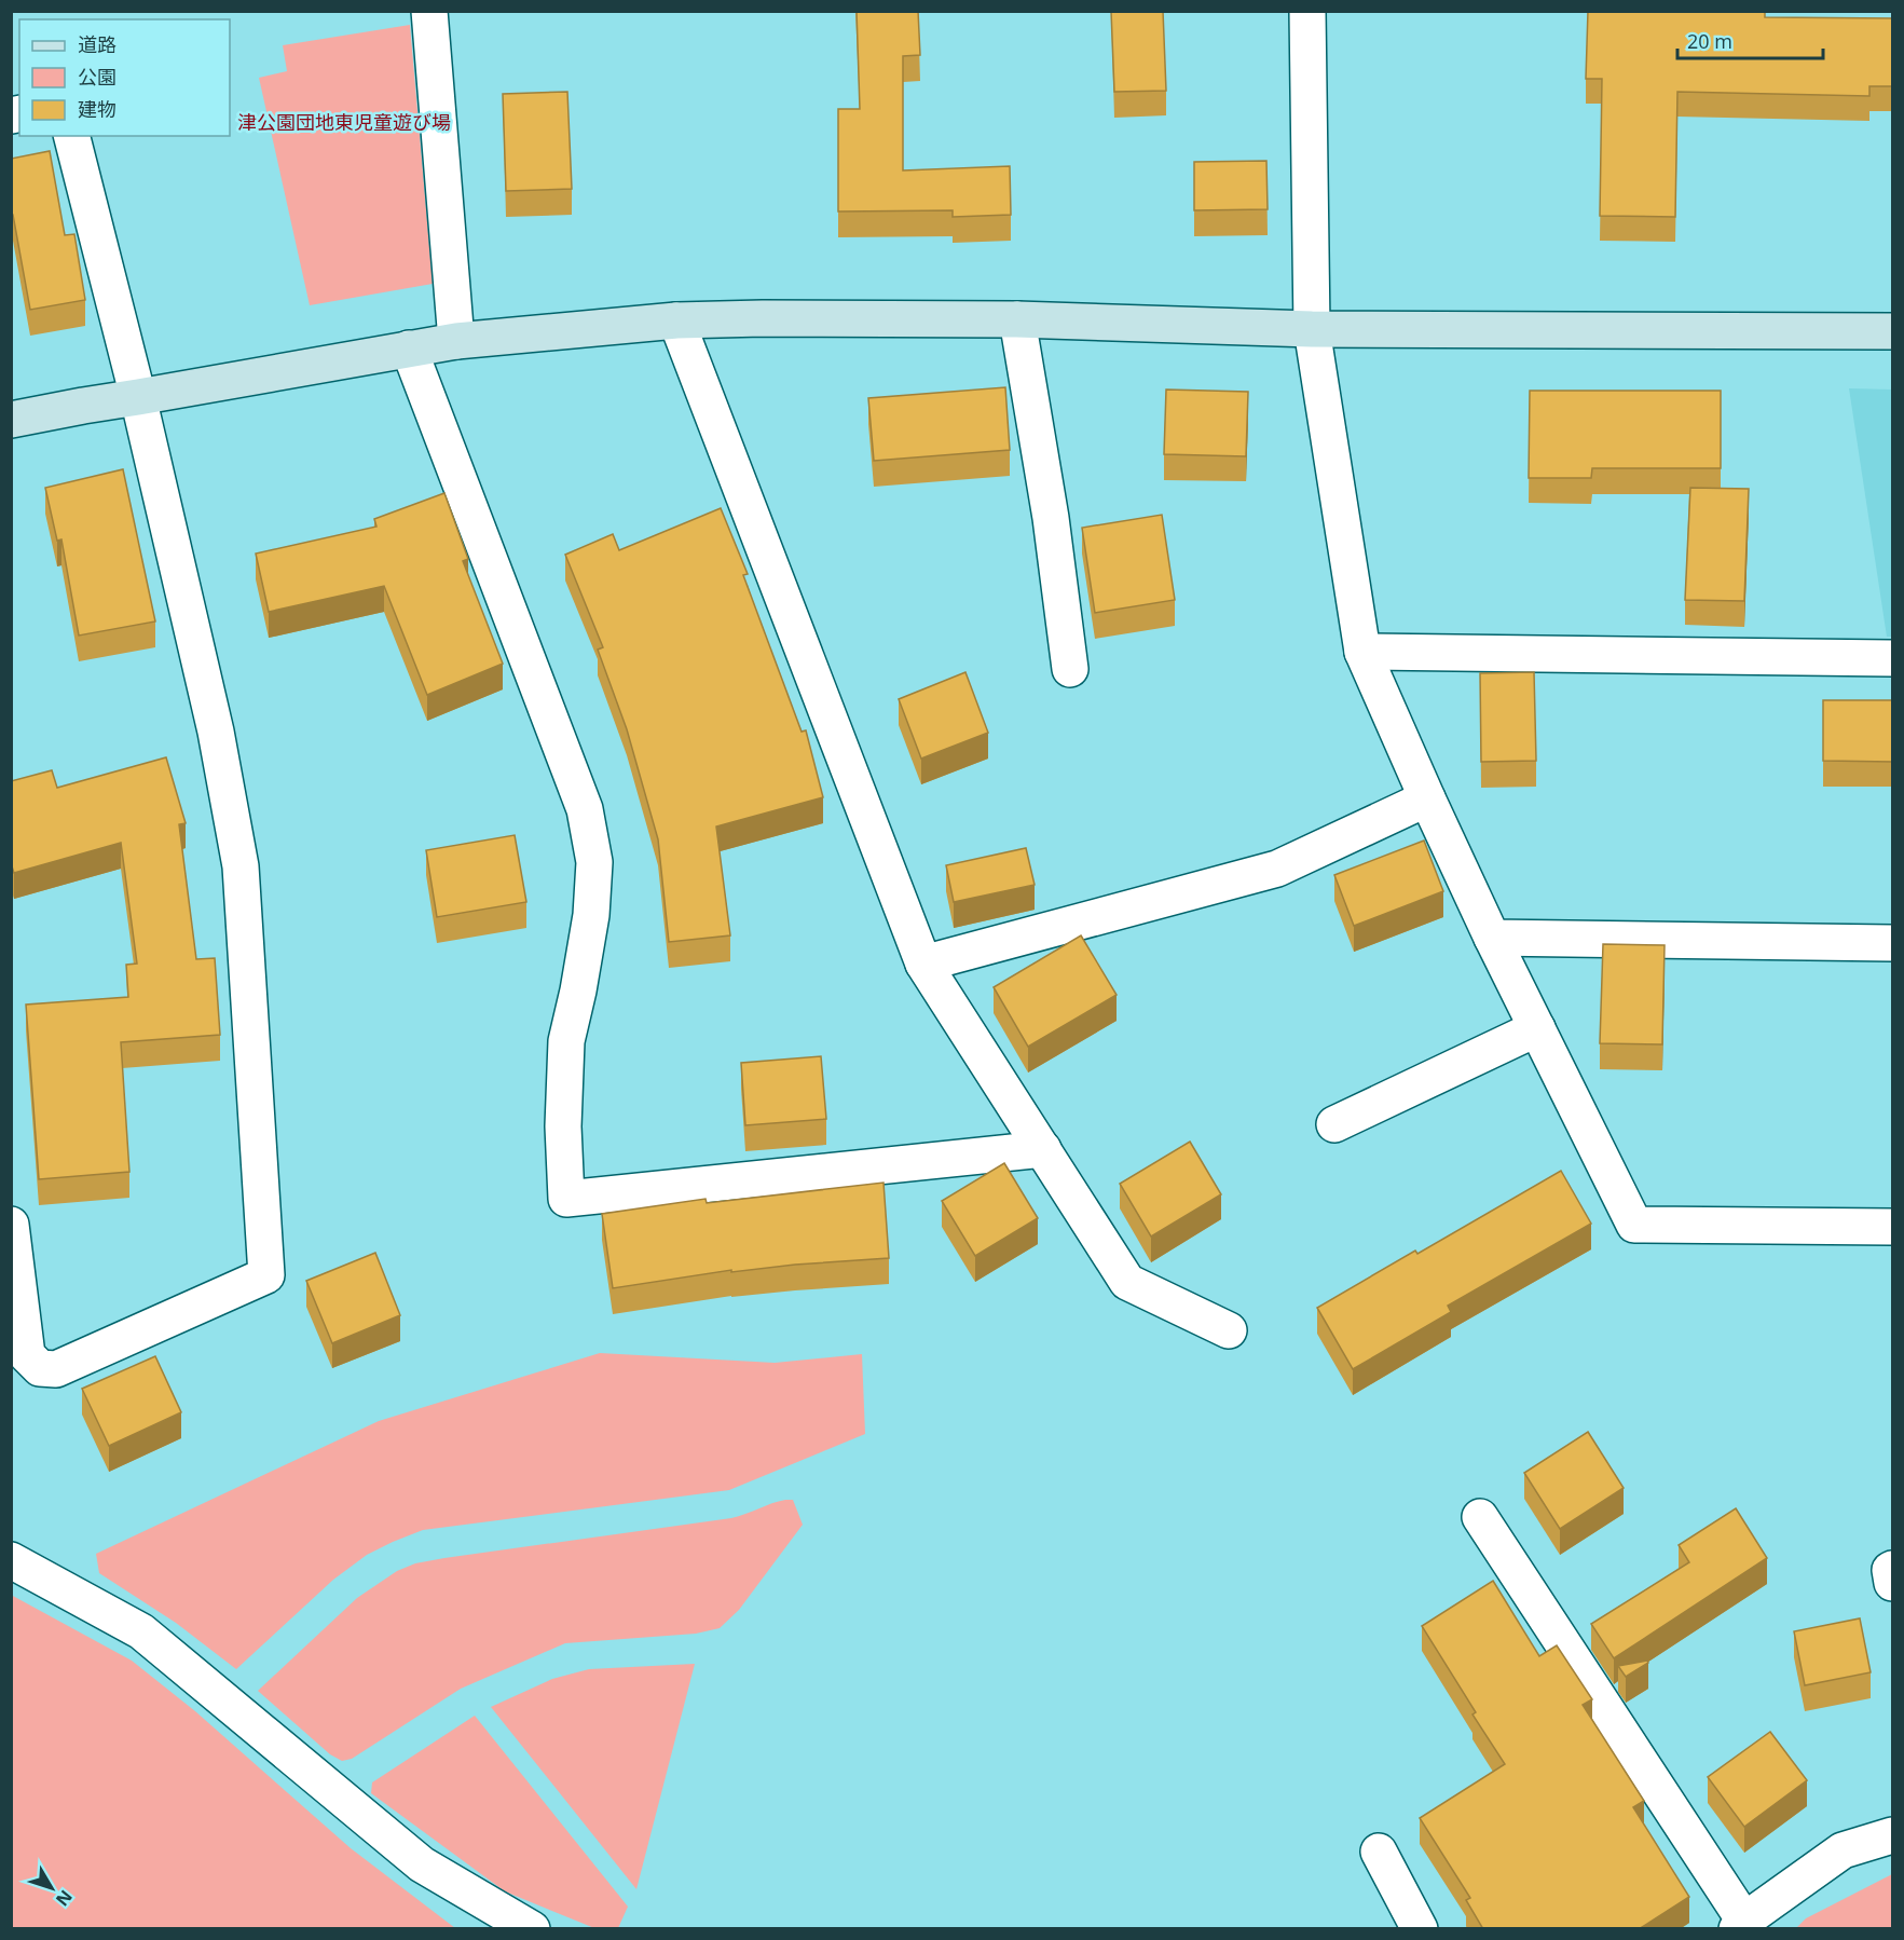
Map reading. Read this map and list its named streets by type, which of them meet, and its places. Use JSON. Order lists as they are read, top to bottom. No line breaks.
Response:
{"parks":["津公園団地東児童遊び場"],"legend":["道路","公園","建物"],"scale_bar":"20 m","north":"bottom right"}
